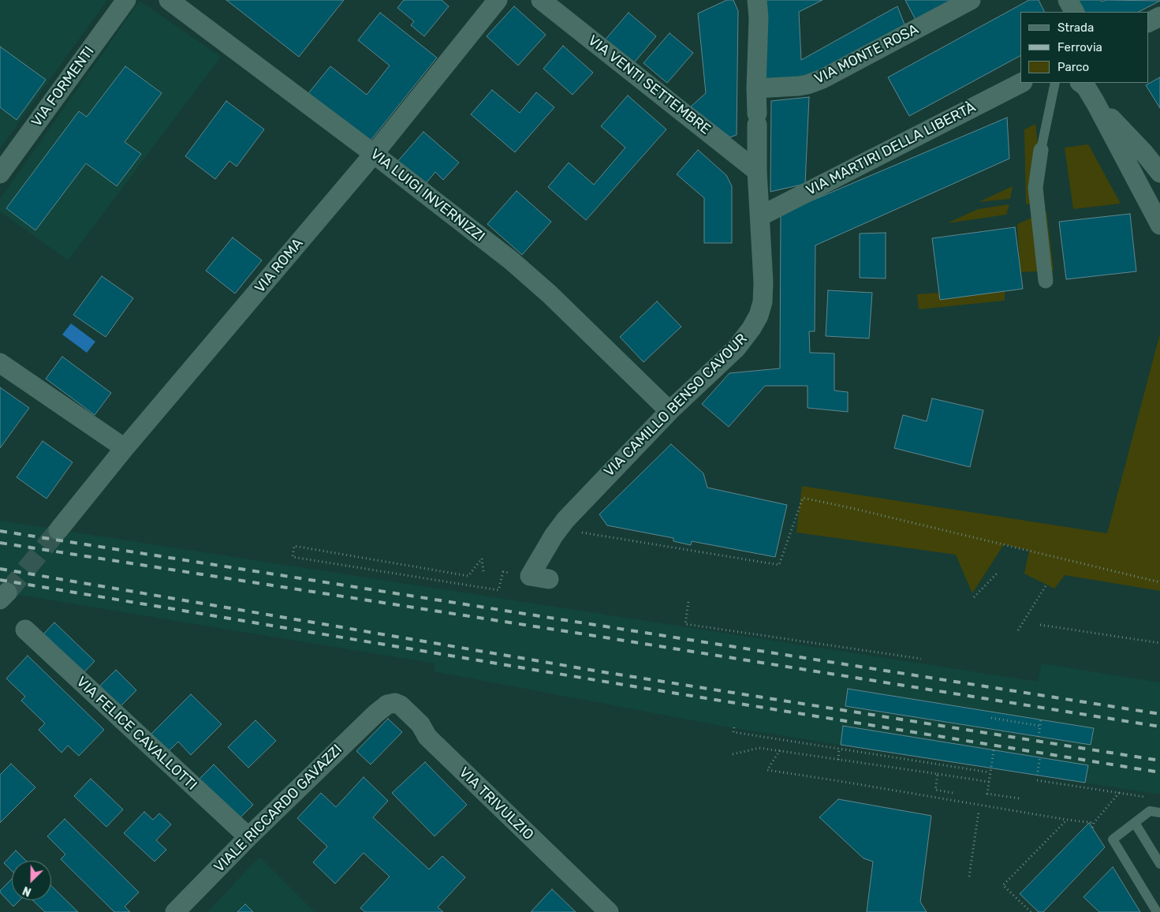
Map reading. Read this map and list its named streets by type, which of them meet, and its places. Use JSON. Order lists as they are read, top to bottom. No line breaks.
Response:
{"streets":{"street":["VIA MONTE ROSA","VIA VENTI SETTEMBRE","VIA FORMENTI","VIA MARTIRI DELLA LIBERTÀ","VIA LUIGI INVERNIZZI","VIA ROMA","VIA CAMILLO BENSO CAVOUR","VIA FELICE CAVALLOTTI","VIA TRIVULZIO","VIALE RICCARDO GAVAZZI"]},"crossings":[["VIA MONTE ROSA","VIA CAMILLO BENSO CAVOUR"],["VIA VENTI SETTEMBRE","VIA CAMILLO BENSO CAVOUR"],["VIA MARTIRI DELLA LIBERTÀ","VIA CAMILLO BENSO CAVOUR"],["VIA LUIGI INVERNIZZI","VIA ROMA"],["VIA LUIGI INVERNIZZI","VIA CAMILLO BENSO CAVOUR"],["VIA FELICE CAVALLOTTI","VIALE RICCARDO GAVAZZI"],["VIA TRIVULZIO","VIALE RICCARDO GAVAZZI"]],"legend":["Strada","Ferrovia","Parco"],"north":"bottom left"}
